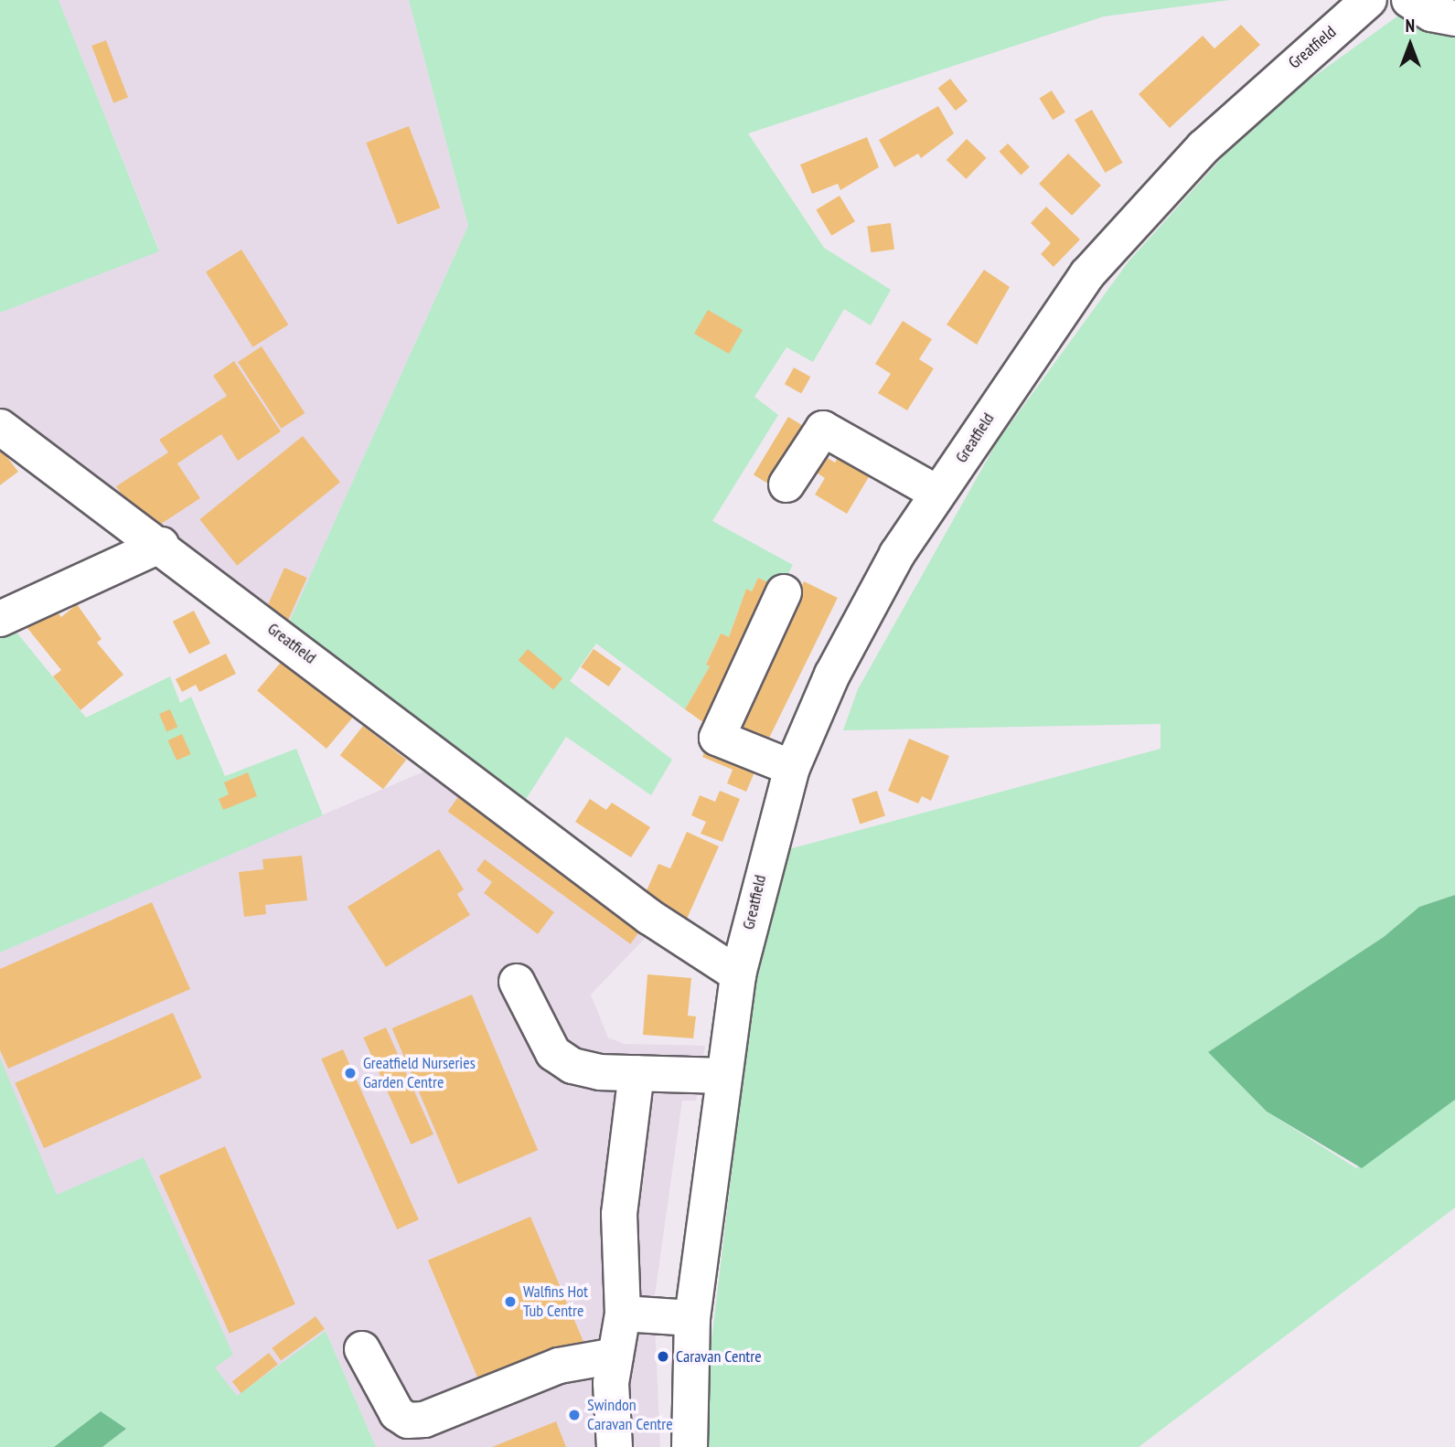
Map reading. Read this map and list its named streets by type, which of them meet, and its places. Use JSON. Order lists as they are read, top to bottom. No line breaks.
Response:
{"streets":{"street":["Greatfield"]},"places":["Greatfield Nurseries Garden Centre","Walfins Hot Tub Centre","Caravan Centre","Swindon Caravan Centre"],"north":"top"}
